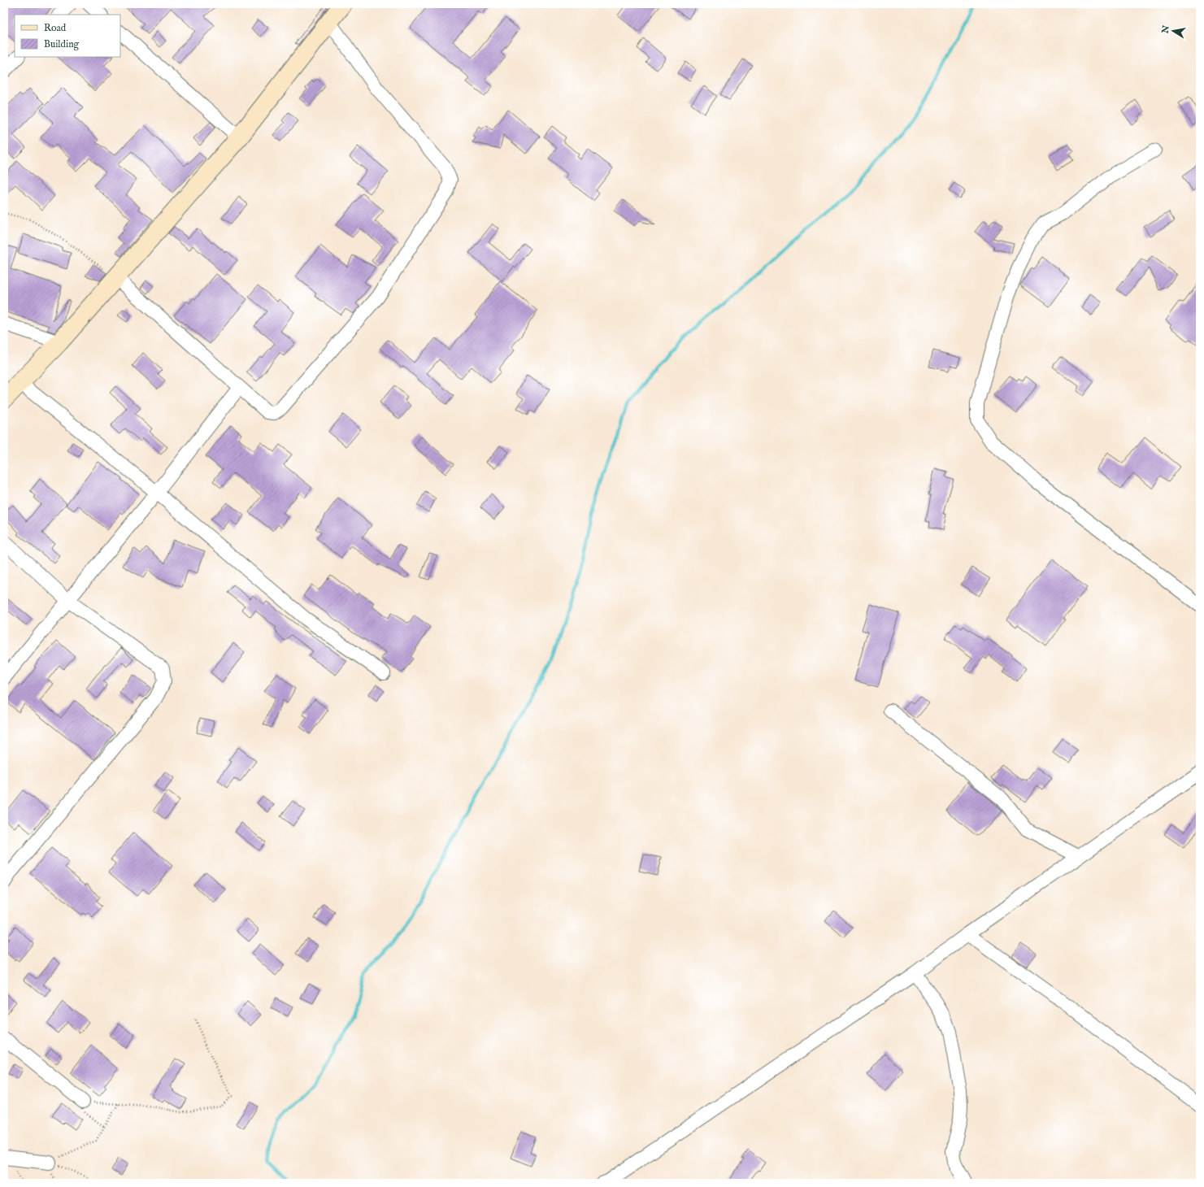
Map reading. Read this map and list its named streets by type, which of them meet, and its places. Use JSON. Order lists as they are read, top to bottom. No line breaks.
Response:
{"legend":["Road","Building"],"north":"left"}
